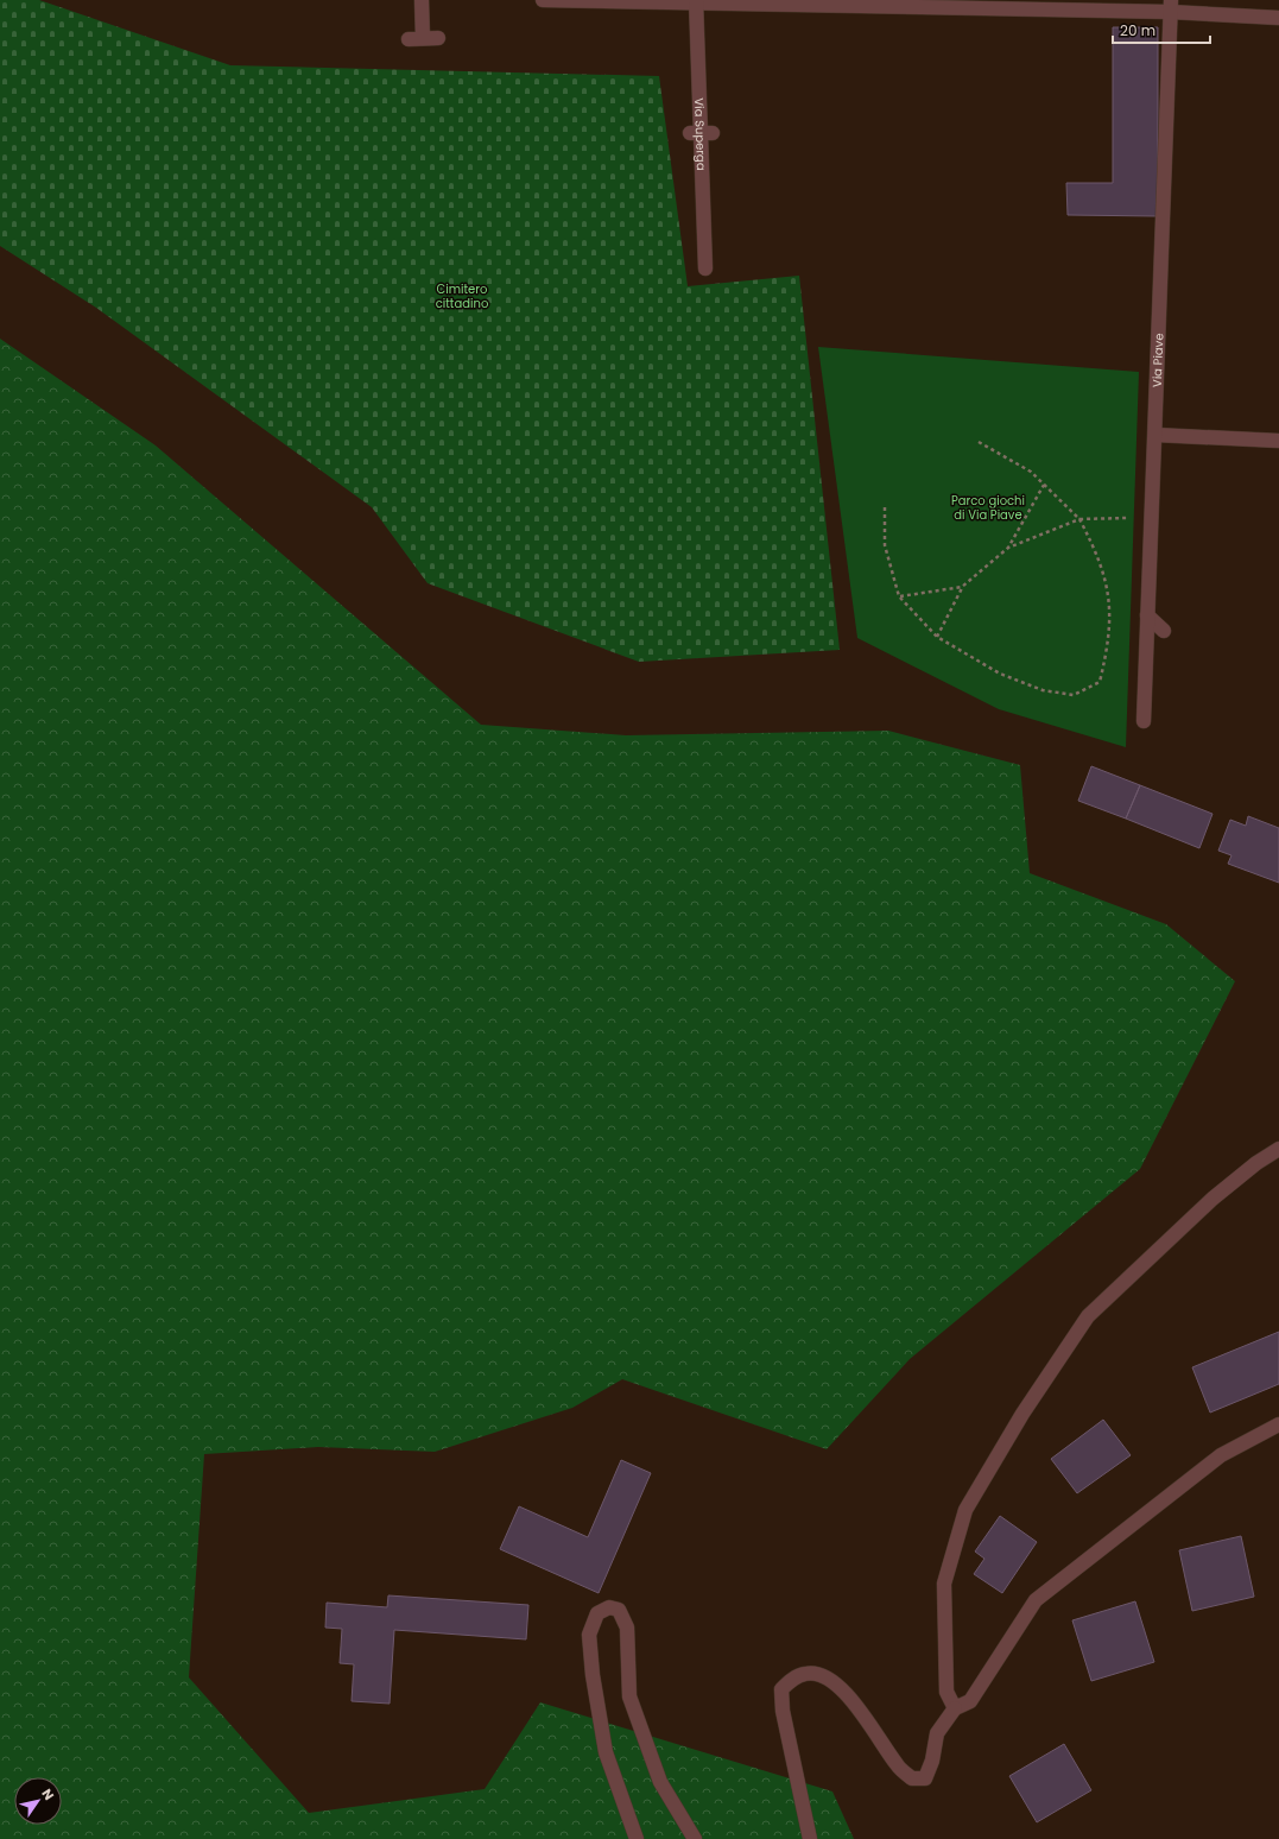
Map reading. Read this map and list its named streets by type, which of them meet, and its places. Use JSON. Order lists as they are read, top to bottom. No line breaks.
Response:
{"streets":{"street":["Via Superga","Via Piave"]},"parks":["Cimitero cittadino","Parco giochi di Via Piave"],"scale_bar":"20 m","north":"top right"}
